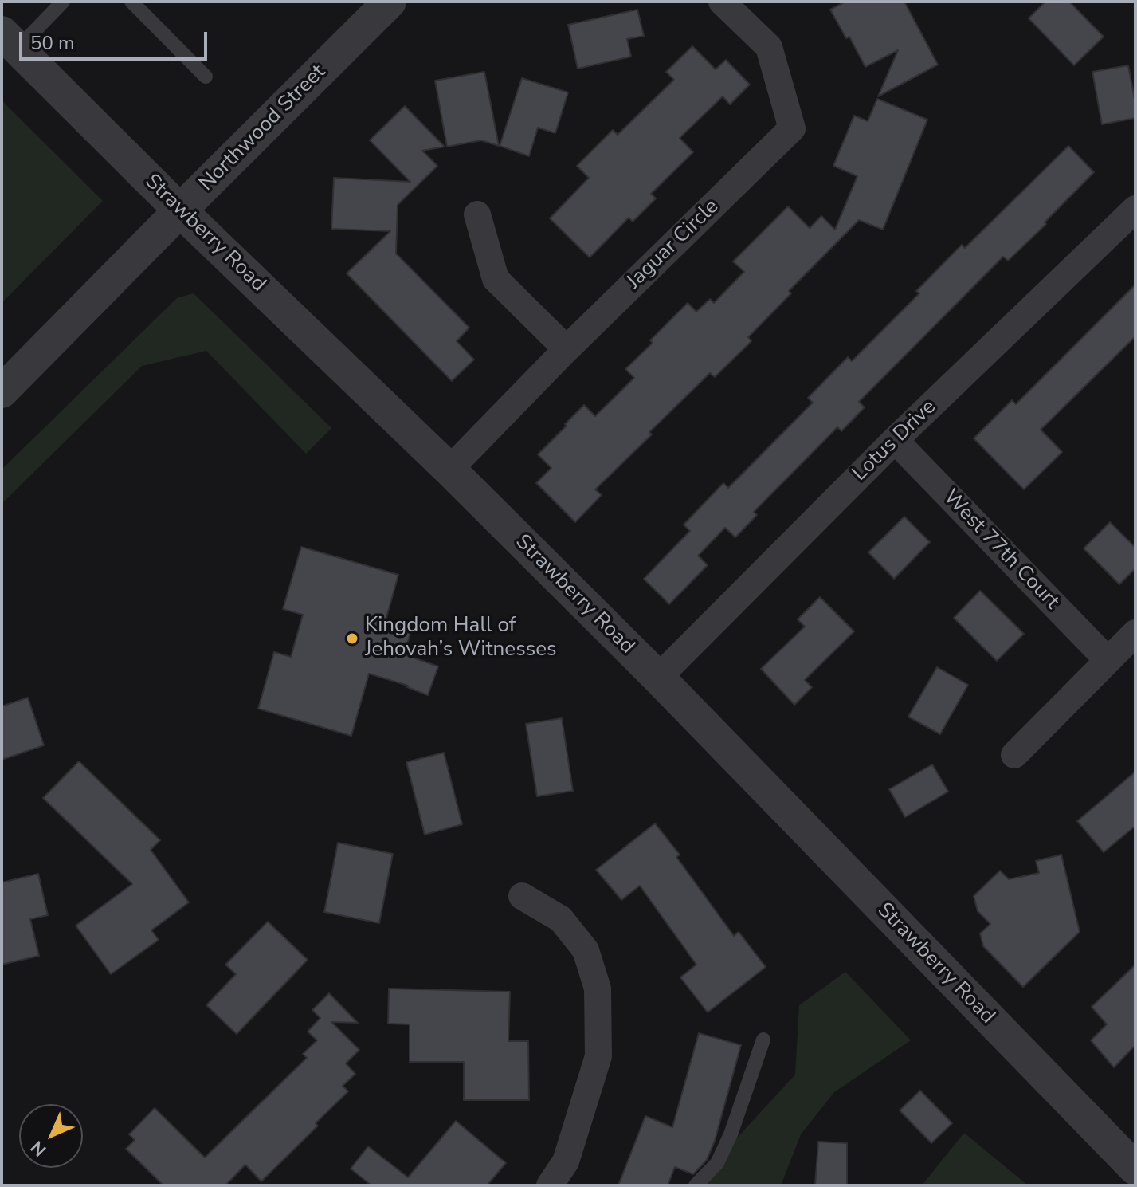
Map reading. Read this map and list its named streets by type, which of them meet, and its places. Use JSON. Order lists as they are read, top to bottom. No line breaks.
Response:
{"streets":{"street":["Northwood Street","Strawberry Road","Jaguar Circle","Lotus Drive","West 77th Court"]},"crossings":[["Northwood Street","Strawberry Road"],["Strawberry Road","Jaguar Circle"],["Strawberry Road","Lotus Drive"],["Lotus Drive","West 77th Court"]],"places":["Kingdom Hall of Jehovah’s Witnesses"],"scale_bar":"50 m","north":"bottom left"}
